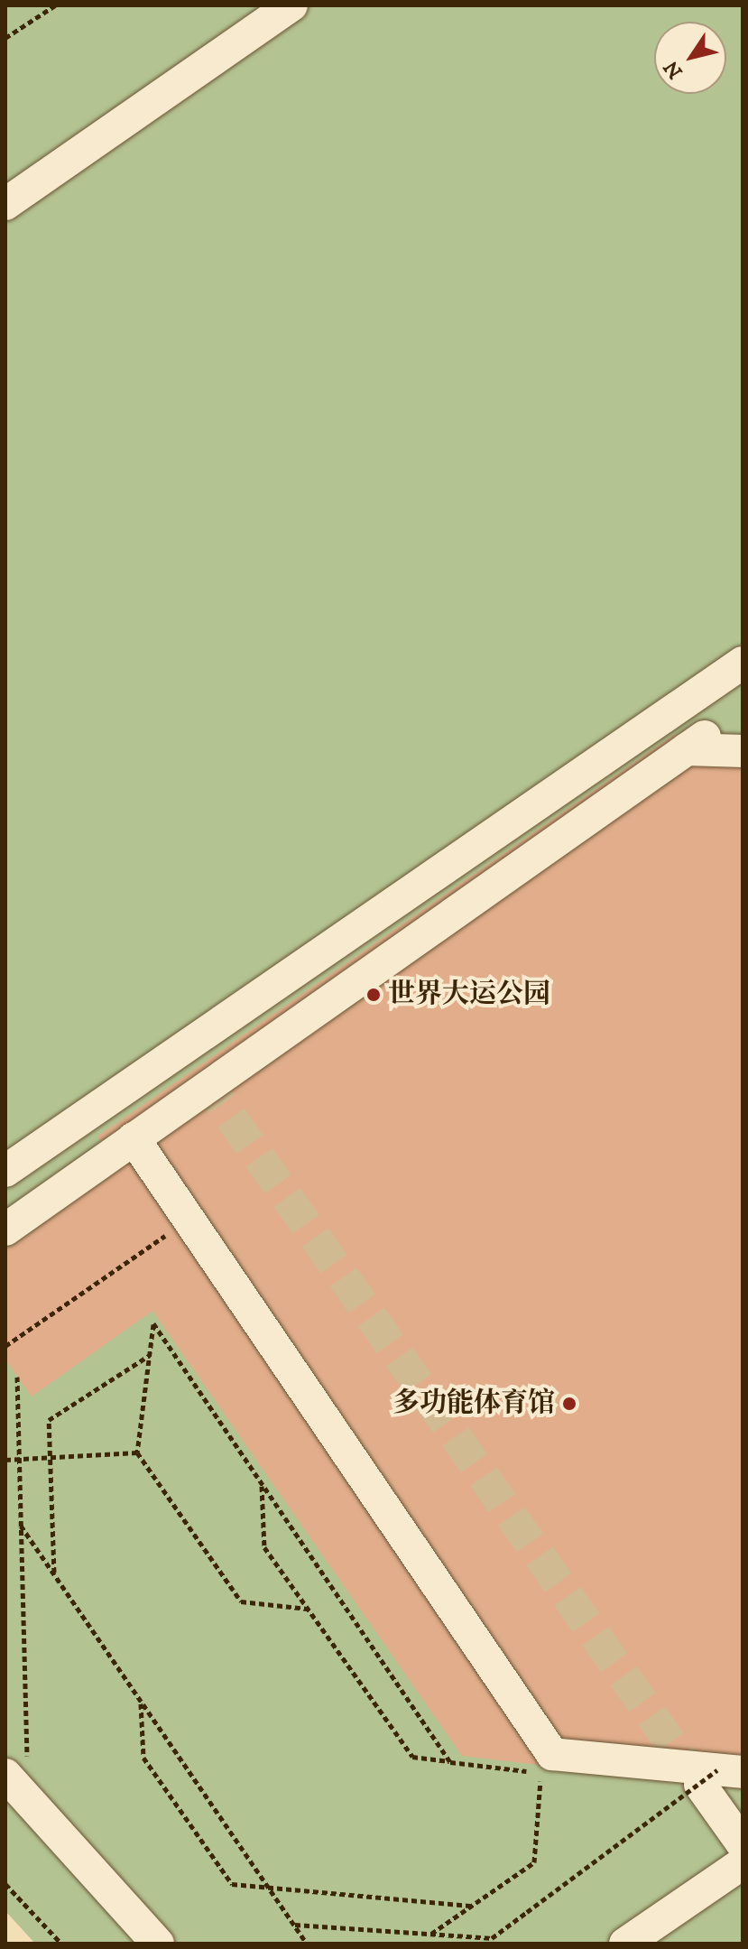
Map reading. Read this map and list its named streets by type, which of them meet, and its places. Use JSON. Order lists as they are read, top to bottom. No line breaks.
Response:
{"places":["世界大运公园","多功能体育馆"],"north":"bottom left"}
